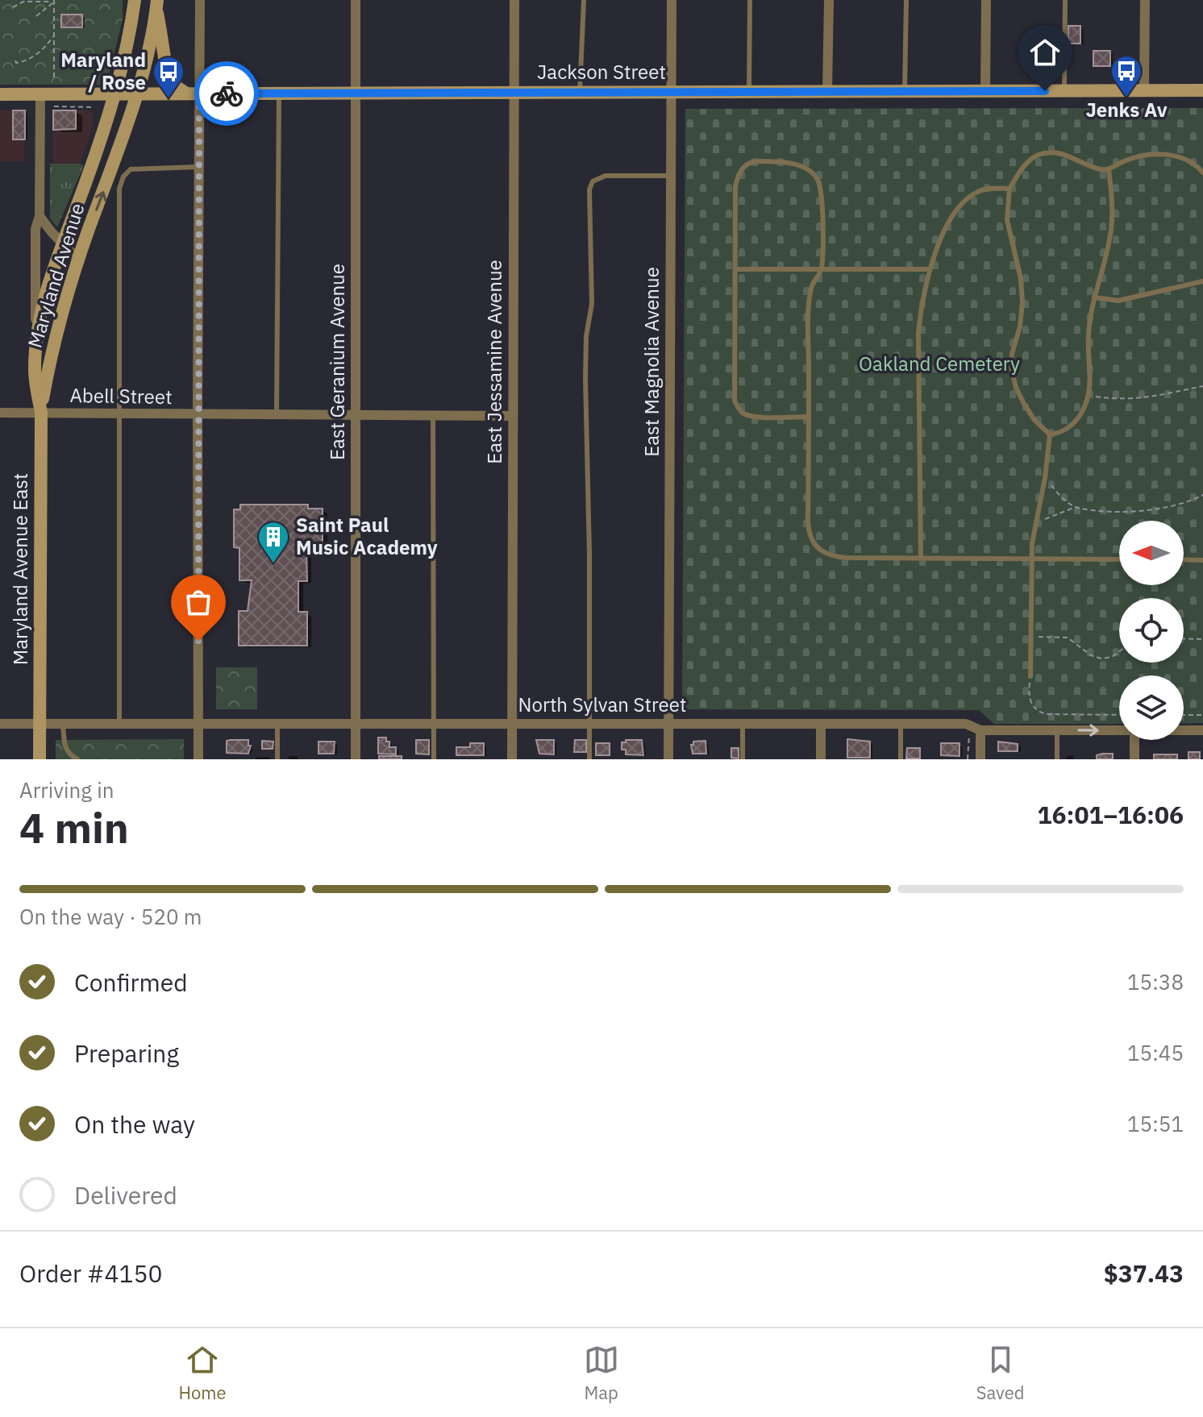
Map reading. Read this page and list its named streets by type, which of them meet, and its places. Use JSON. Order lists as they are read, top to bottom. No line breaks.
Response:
{"streets":{"main road":["Jackson Street","Maryland Avenue","Maryland Avenue East"],"street":["East Geranium Avenue","East Jessamine Avenue","East Magnolia Avenue","Abell Street","North Sylvan Street"]},"crossings":[["Jackson Street","Maryland Avenue"],["Jackson Street","East Geranium Avenue"],["Jackson Street","East Jessamine Avenue"],["Jackson Street","East Magnolia Avenue"],["Maryland Avenue","Abell Street"],["Maryland Avenue","Maryland Avenue East"],["East Geranium Avenue","Abell Street"],["East Geranium Avenue","North Sylvan Street"],["East Jessamine Avenue","Abell Street"],["East Jessamine Avenue","North Sylvan Street"],["East Magnolia Avenue","North Sylvan Street"],["Abell Street","Maryland Avenue East"],["Maryland Avenue East","North Sylvan Street"]],"parks":["Oakland Cemetery"],"places":{"bus stop":["Jenks Av","Maryland / Rose"],"building":["Saint Paul Music Academy"]},"north":"left","page":{"heading":["4 min","Arriving in","16:01–16:06"],"panel":["Order #4150","$37.43"],"bar":"On the way · 520 m","list":[["Confirmed","15:38"],["Preparing","15:45"],["On the way","15:51"],"Delivered"],"tabs":["Home","Map","Saved"]}}
